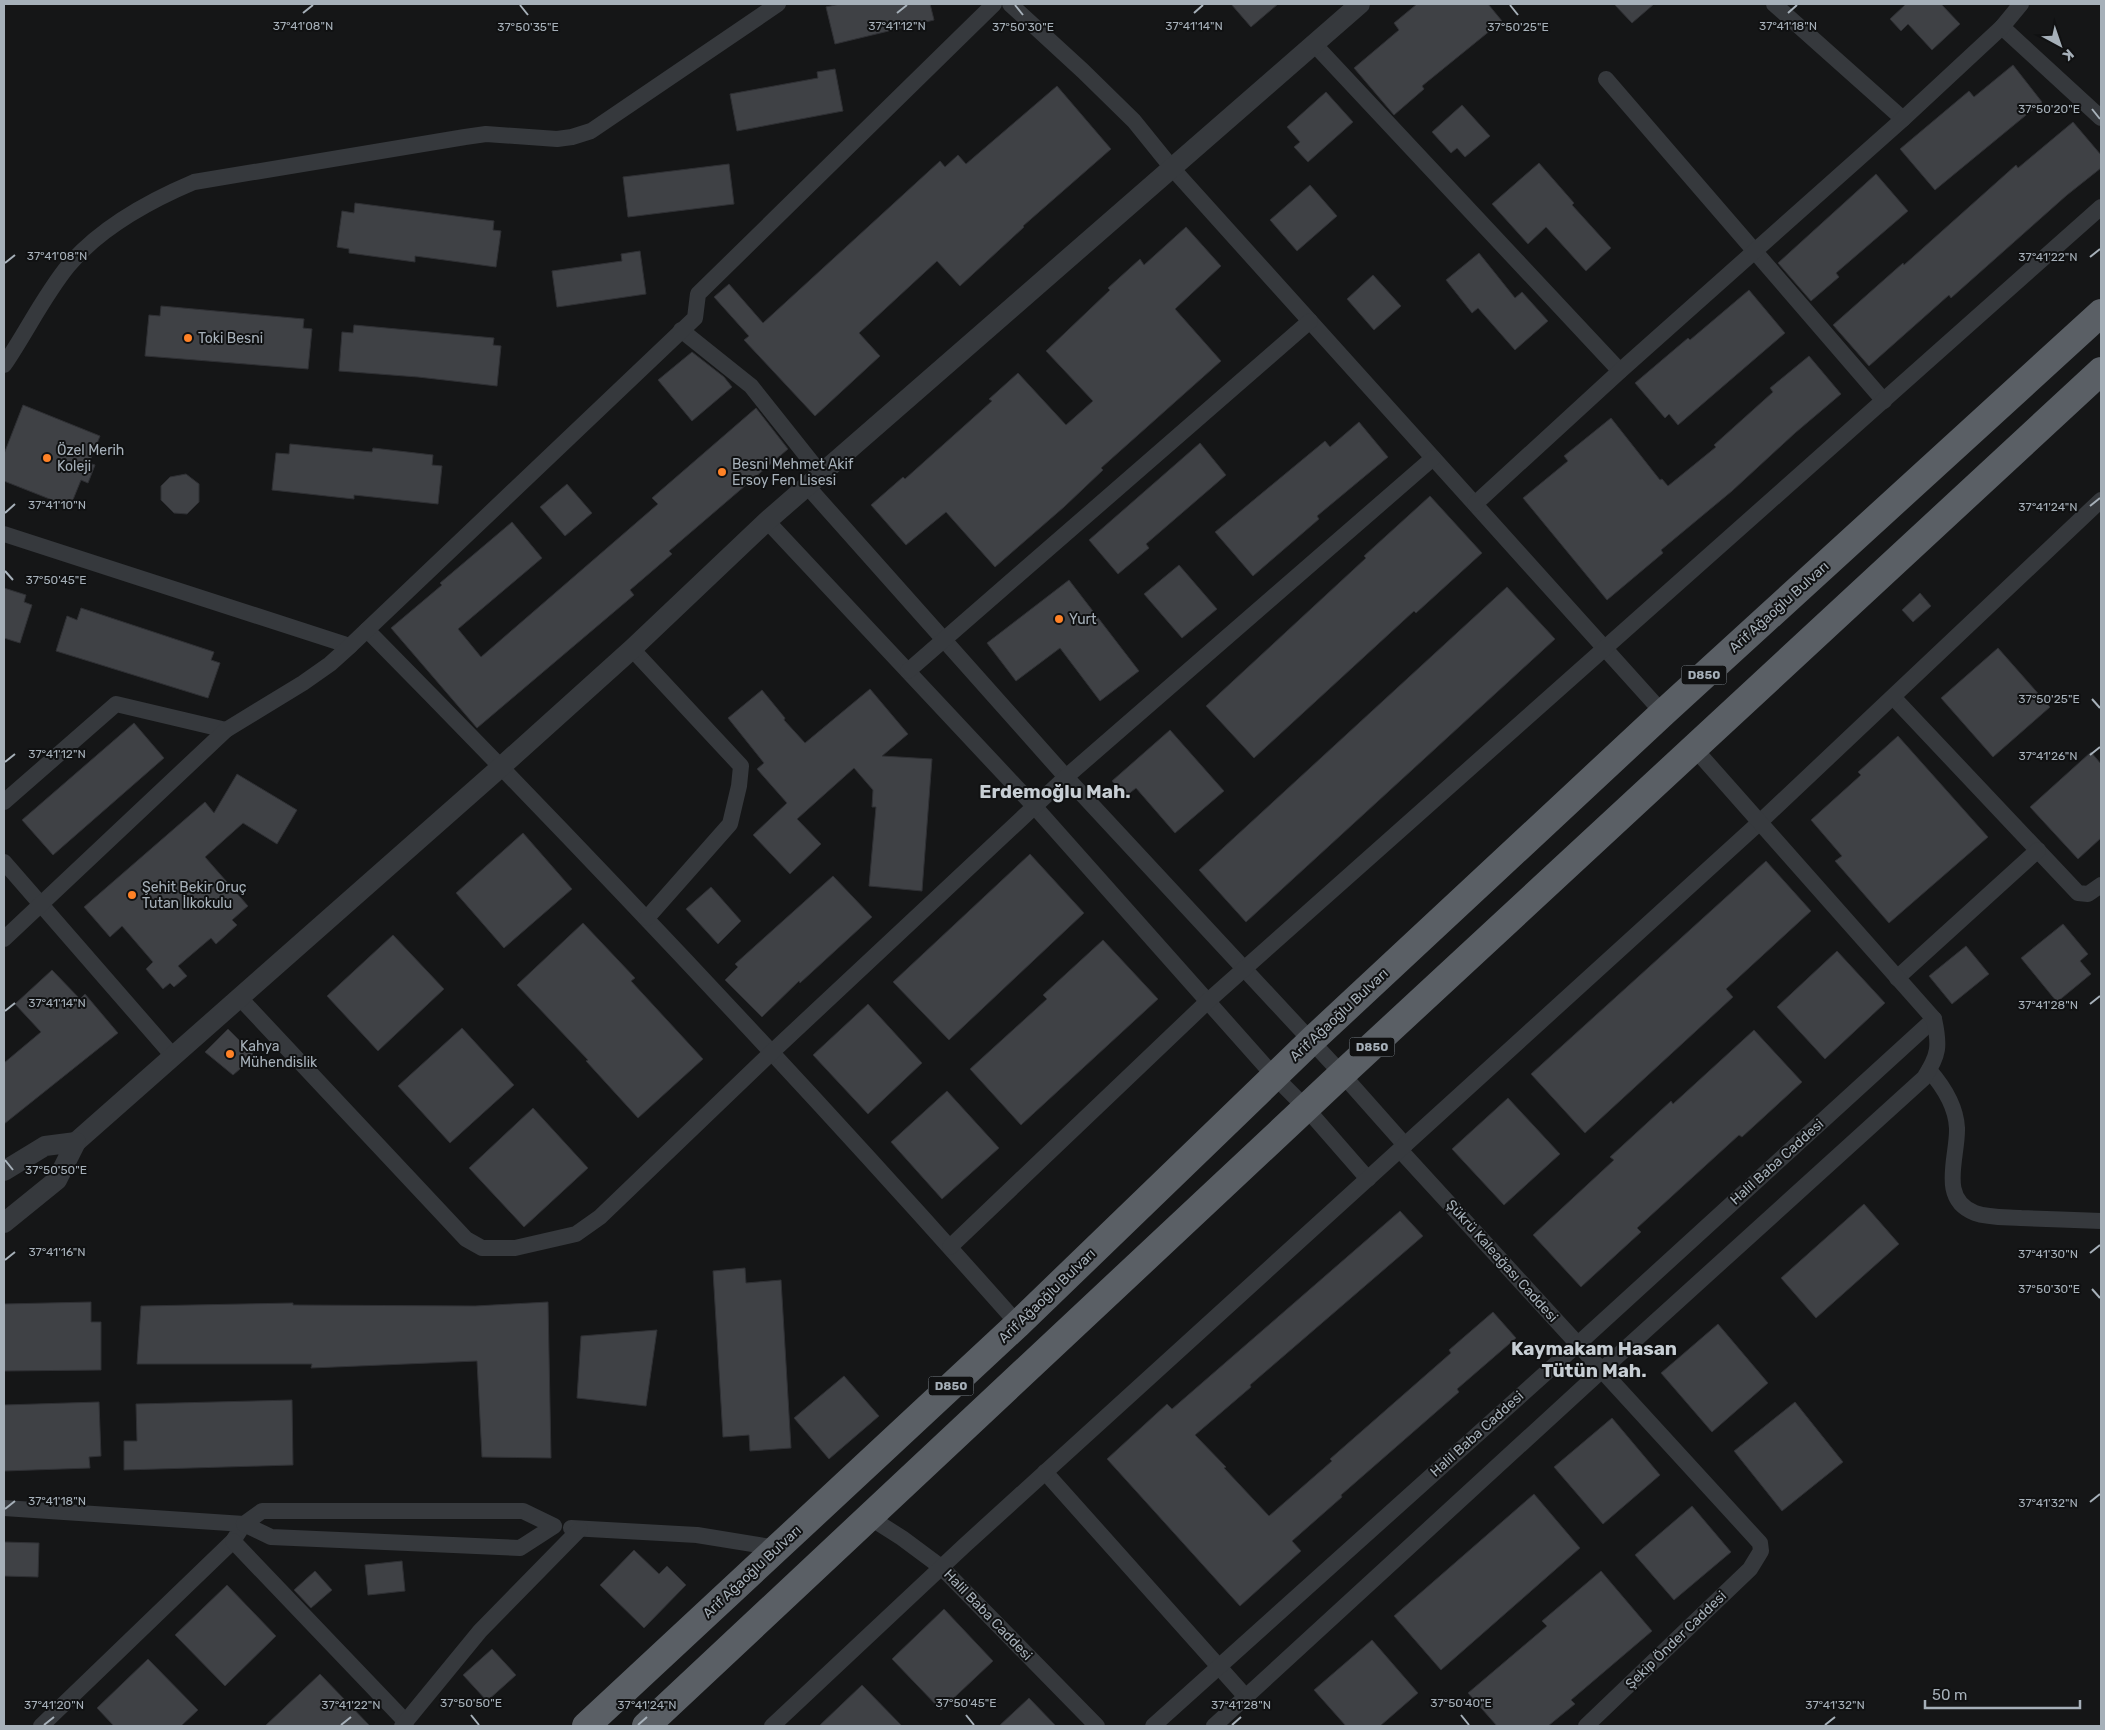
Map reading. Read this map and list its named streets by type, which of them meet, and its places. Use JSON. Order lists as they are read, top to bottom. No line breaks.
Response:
{"streets":{"highway":["Arif Ağaoğlu Bulvarı","D850"],"street":["Halil Baba Caddesi","Şükrü Kaleağası Caddesi","Şekip Önder Caddesi"]},"crossings":[["Arif Ağaoğlu Bulvarı","Şükrü Kaleağası Caddesi"],["D850","Halil Baba Caddesi"],["D850","Şükrü Kaleağası Caddesi"],["Halil Baba Caddesi","Şükrü Kaleağası Caddesi"],["Şükrü Kaleağası Caddesi","Şekip Önder Caddesi"]],"districts":["Erdemoğlu Mah.","Kaymakam Hasan Tütün Mah."],"places":["Toki Besni","Özel Merih Koleji","Besni Mehmet Akif Ersoy Fen Lisesi","Yurt","Şehit Bekir Oruç Tutan İlkokulu","Kahya Mühendislik"],"scale_bar":"50 m","north":"bottom right","coordinates":["37°41'08\"N","37°41'12\"N","37°41'14\"N","37°41'18\"N","37°50'35\"E","37°50'30\"E","37°50'25\"E","37°50'20\"E","37°41'22\"N","37°41'10\"N","37°41'24\"N","37°50'45\"E","37°41'26\"N","37°41'28\"N","37°50'50\"E","37°41'16\"N","37°41'30\"N","37°41'32\"N","37°50'40\"E","37°41'20\"N"]}
